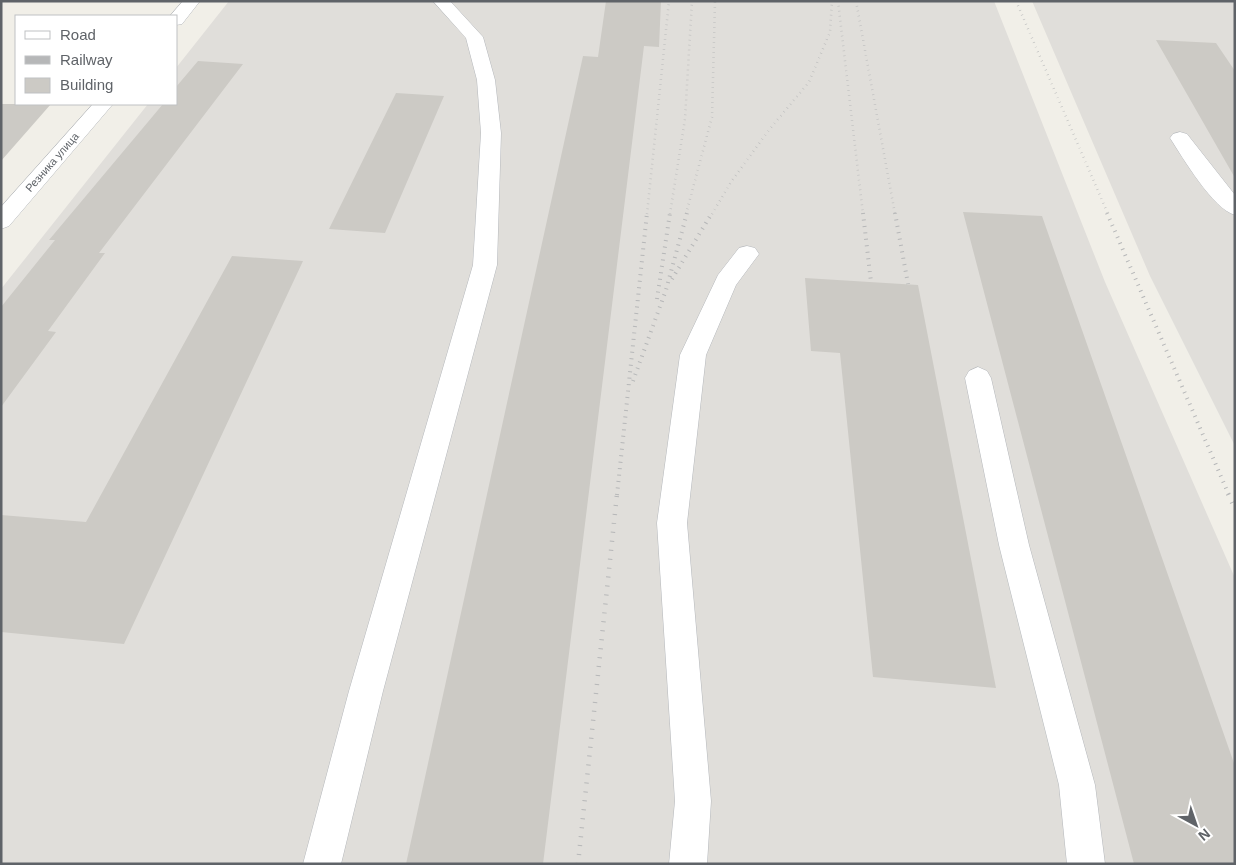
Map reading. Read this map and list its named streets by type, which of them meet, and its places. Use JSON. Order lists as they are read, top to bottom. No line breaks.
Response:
{"streets":{"street":["Резника улица"]},"legend":["Road","Railway","Building"],"north":"bottom right"}
